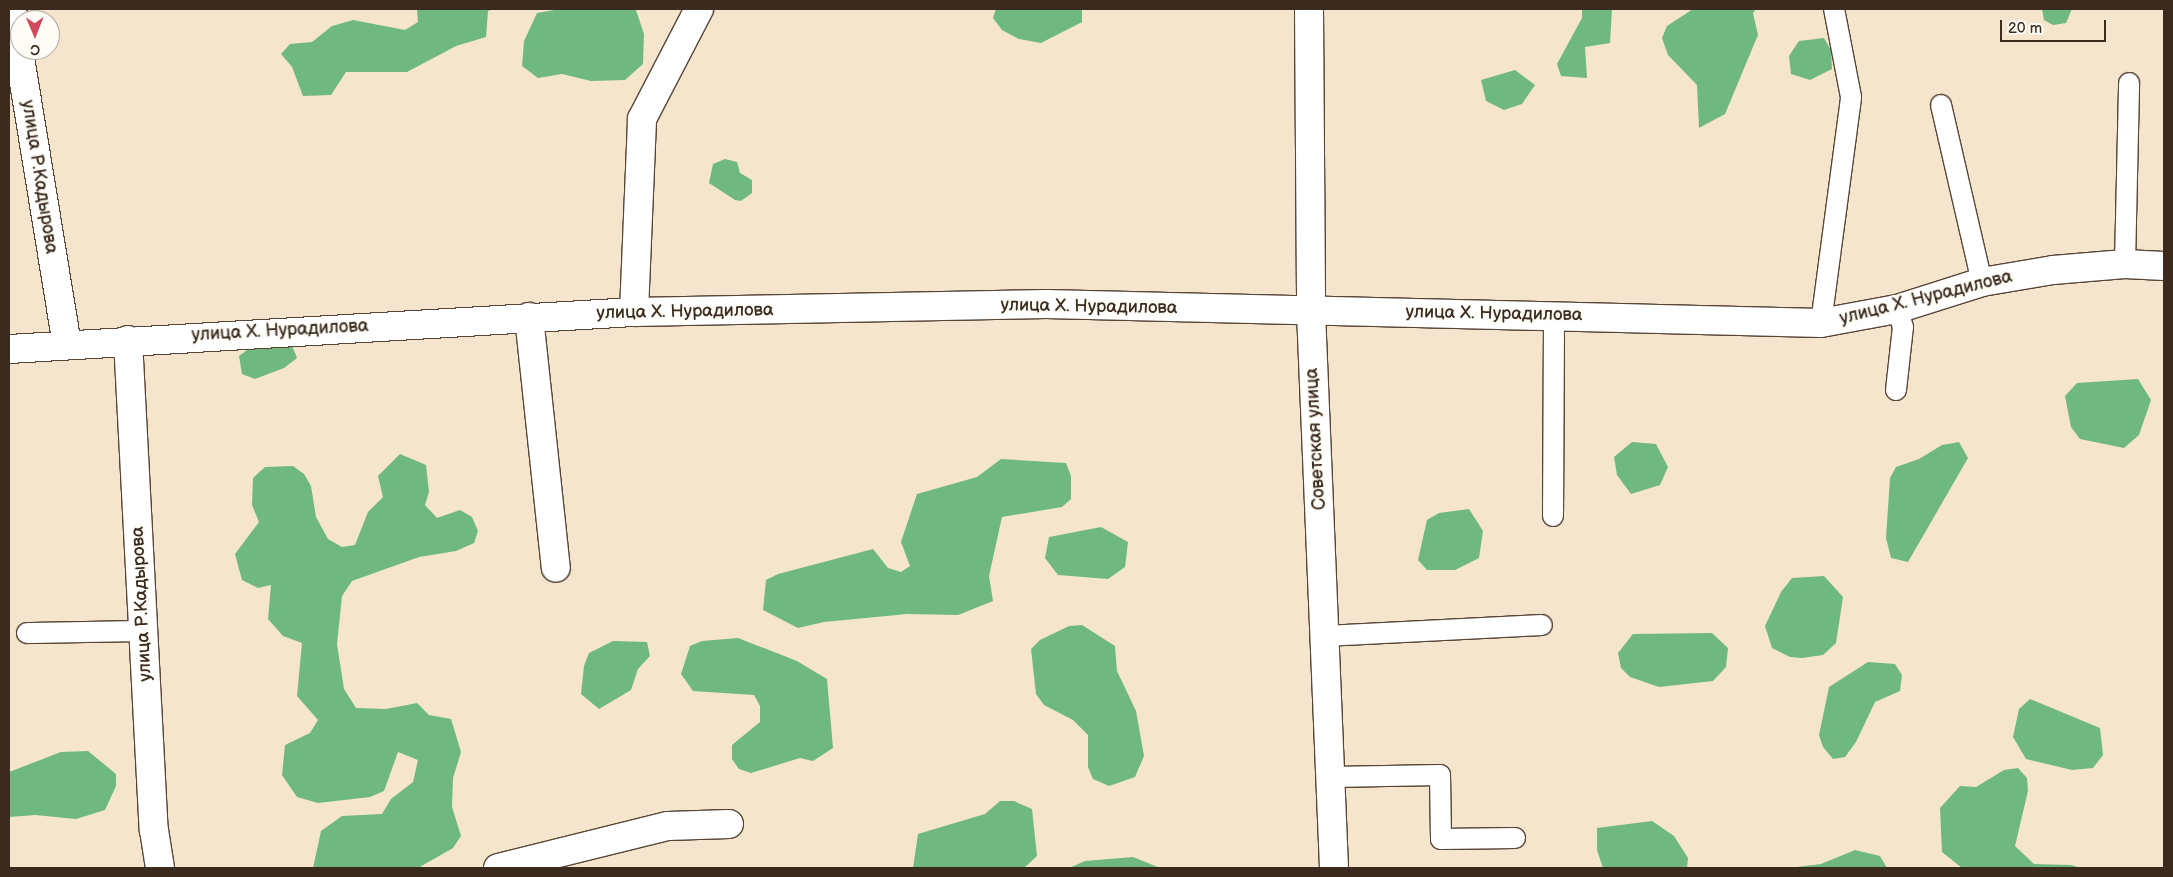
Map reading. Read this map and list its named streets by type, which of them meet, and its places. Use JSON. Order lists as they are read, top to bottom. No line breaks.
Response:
{"streets":{"street":["улица Р.Кадырова","улица Х. Нурадилова","Советская улица"]},"crossings":[["улица Р.Кадырова","улица Х. Нурадилова"],["улица Х. Нурадилова","Советская улица"]],"scale_bar":"20 m","north":"bottom"}
